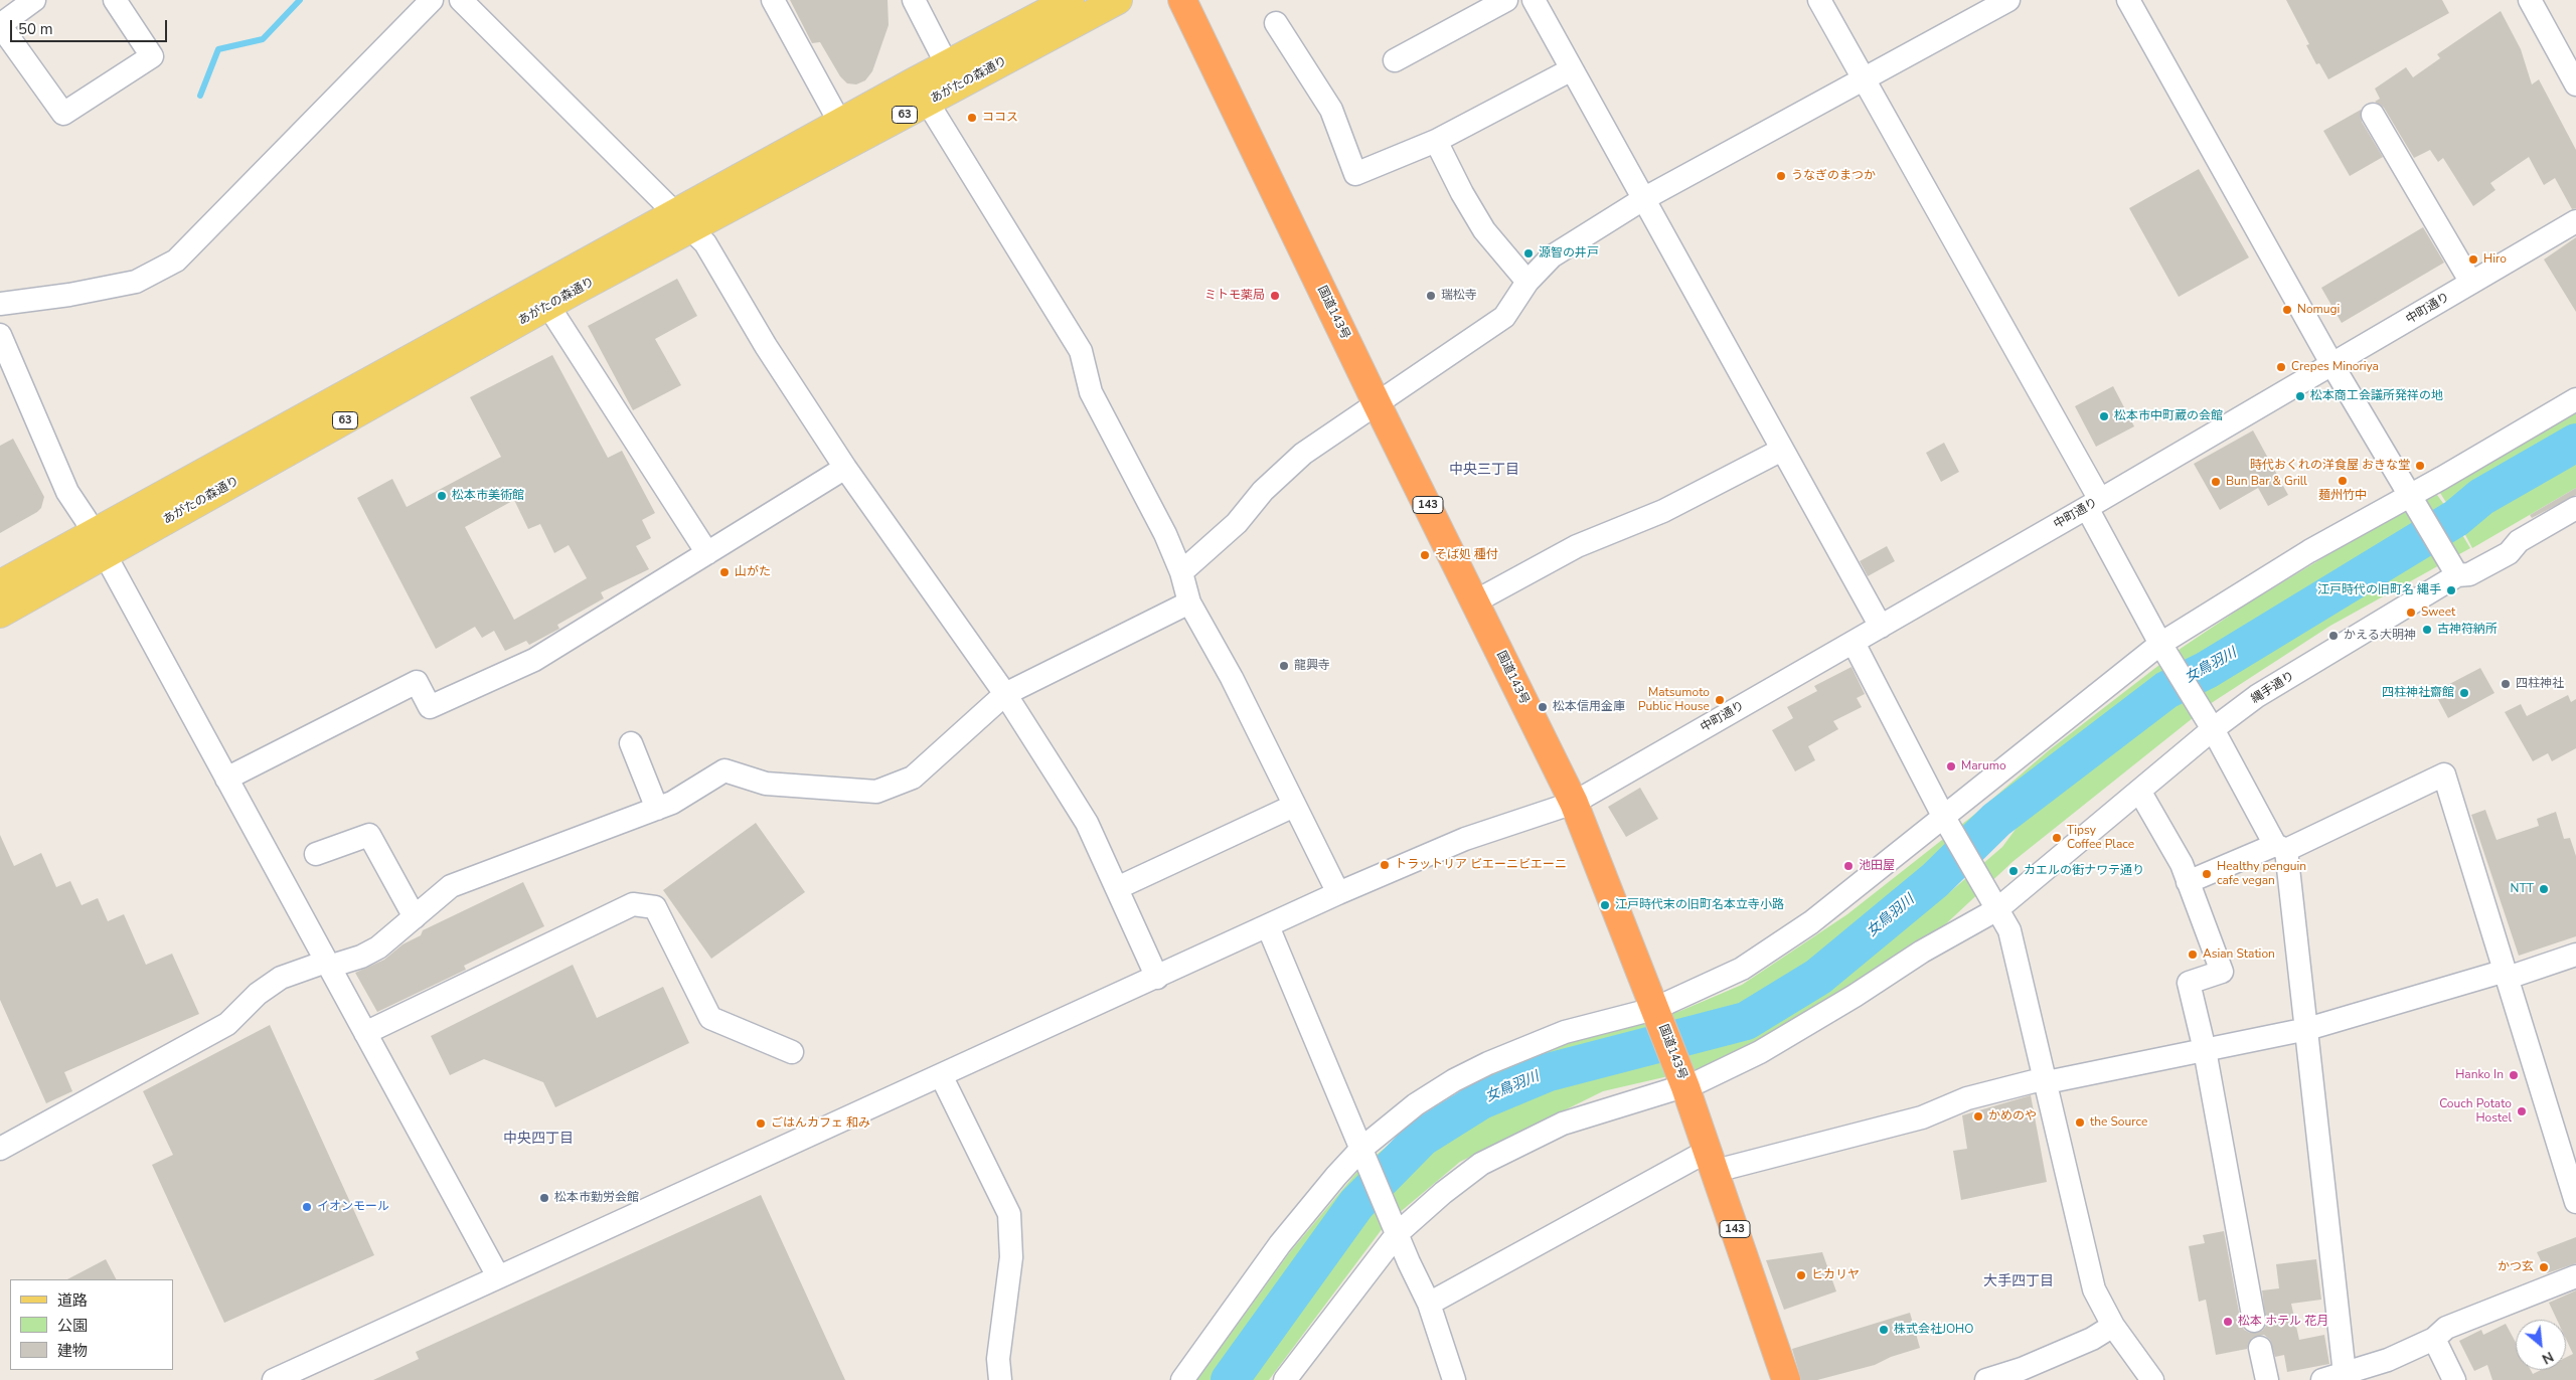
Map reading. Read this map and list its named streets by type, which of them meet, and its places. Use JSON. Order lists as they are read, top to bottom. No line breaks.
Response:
{"streets":{"highway":["国道143号","143"],"main road":["あがたの森通り","63"],"street":["中町通り","縄手通り"]},"crossings":[["中町通り","国道143号"],["国道143号","縄手通り"]],"districts":["中央三丁目","中央四丁目","大手四丁目"],"water":["女鳥羽川"],"places":["ココス","うなぎのまつか","源智の井戸","Hiro","ミトモ薬局","瑞松寺","Nomugi","Crepes Minoriya","松本商工会議所発祥の地","松本市中町蔵の会館","時代おくれの洋食屋 おきな堂","麺州竹中","Bun Bar & Grill","松本市美術館","そば処 種付","山がた","江戸時代の旧町名 縄手","Sweet","古神符納所","かえる大明神","龍興寺","四柱神社","四柱神社齋館","Matsumoto Public House","松本信用金庫","Marumo","Tipsy Coffee Place","トラットリア ビエーニビエーニ","池田屋","カエルの街ナワテ通り","Healthy penguin cafe vegan","NTT","江戸時代末の旧町名本立寺小路","Asian Station","Hanko In","Couch Potato Hostel","かめのや","the Source","ごはんカフェ 和み","松本市勤労会館","イオンモール","かつ玄","ヒカリヤ","松本 ホテル 花月","株式会社JOHO"],"legend":["道路","公園","建物"],"scale_bar":"50 m","north":"bottom right"}
